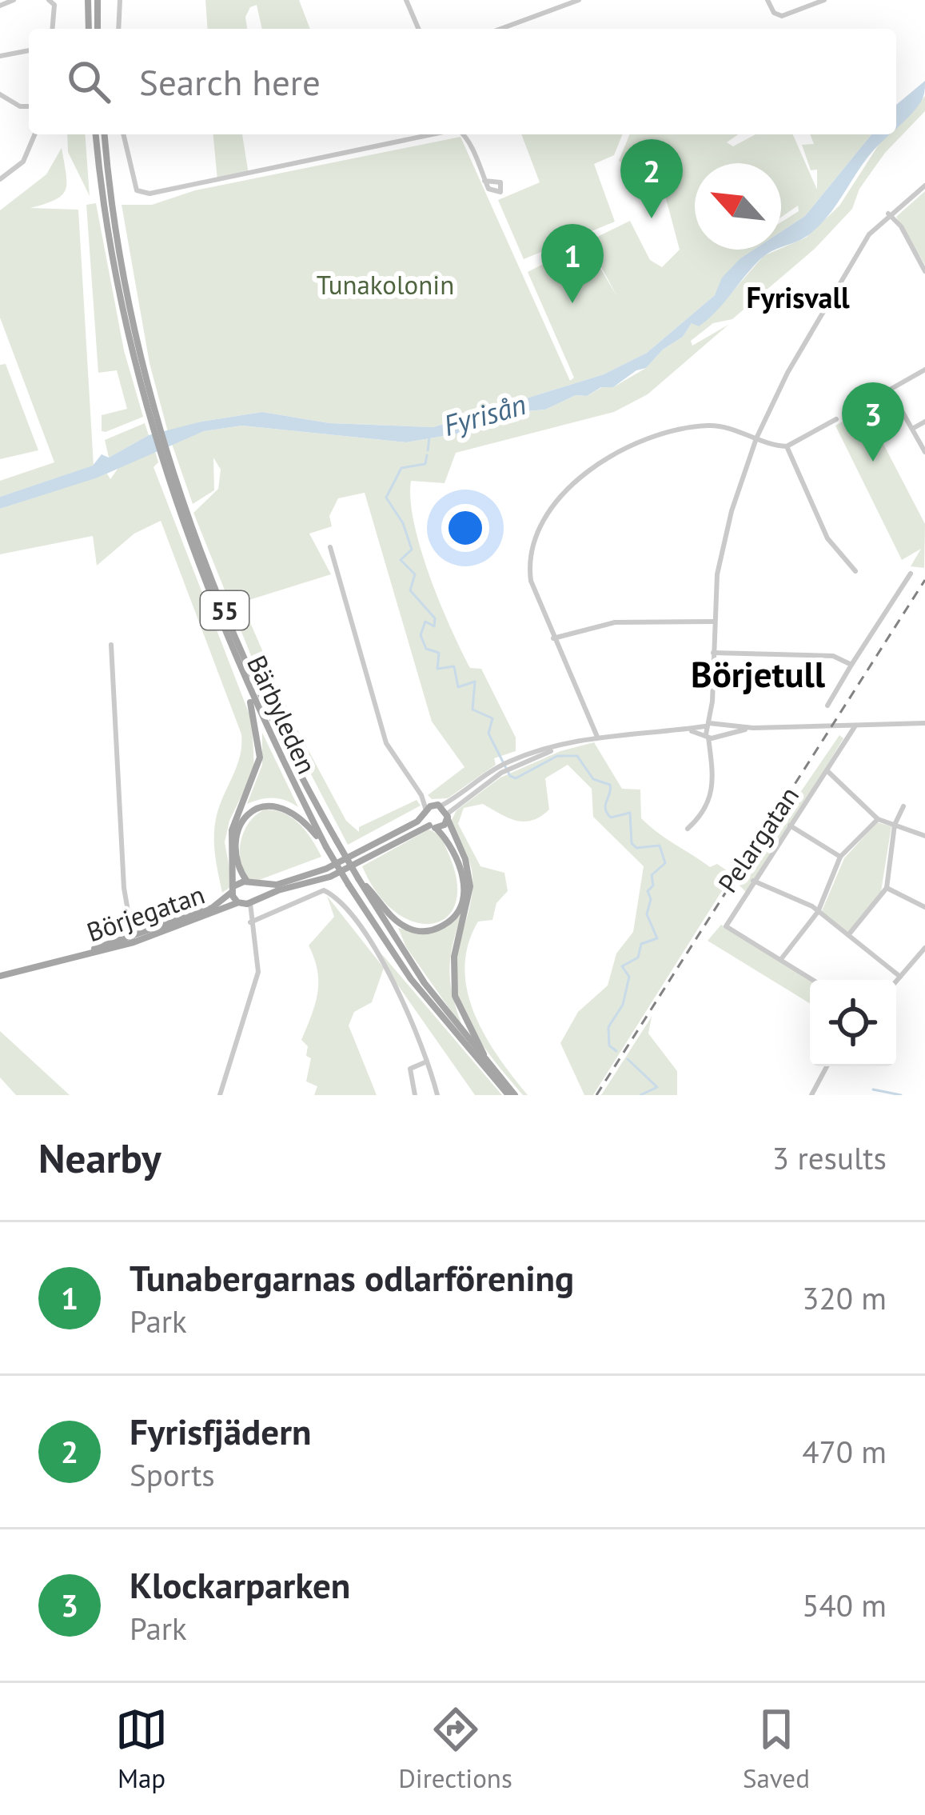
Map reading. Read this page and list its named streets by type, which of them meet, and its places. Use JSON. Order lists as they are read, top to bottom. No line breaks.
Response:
{"streets":{"main road":["55","Bärbyleden","Börjegatan"],"street":["Pelargatan"]},"districts":["Fyrisvall","Börjetull"],"water":["Fyrisån"],"parks":["Tunakolonin"],"north":"top left","page":{"search":"Search here","pins":["2","1","3"],"heading":["Nearby","3 results"],"list":[{"mark":"1","name":"Tunabergarnas odlarförening","note":"Park","value":"320 m"},{"mark":"2","name":"Fyrisfjädern","note":"Sports","value":"470 m"},{"mark":"3","name":"Klockarparken","note":"Park","value":"540 m"}],"nav":["Map","Directions","Saved"]}}
